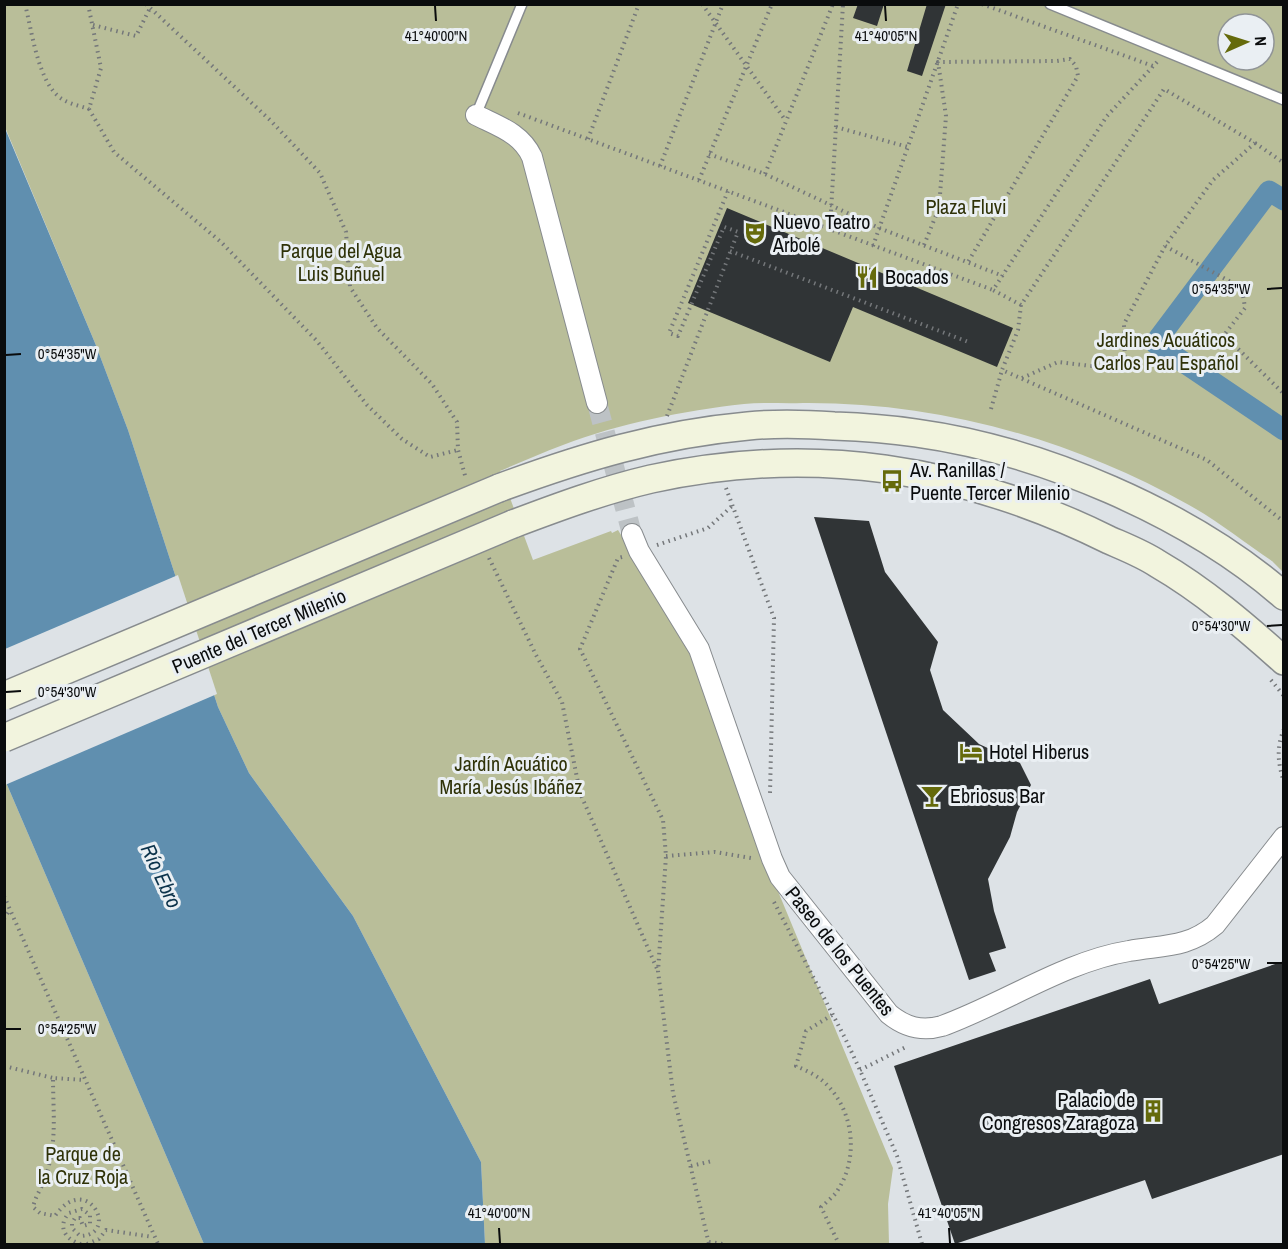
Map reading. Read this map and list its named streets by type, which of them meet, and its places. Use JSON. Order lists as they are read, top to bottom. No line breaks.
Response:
{"streets":{"main road":["Puente del Tercer Milenio"],"street":["Paseo de los Puentes"]},"water":["Río Ebro"],"parks":["Plaza Fluvi","Parque del Agua Luis Buñuel","Jardines Acuáticos Carlos Pau Español","Jardín Acuático María Jesús Ibáñez","Parque de la Cruz Roja"],"places":{"theatre":["Nuevo Teatro Arbolé"],"restaurant":["Bocados"],"bus stop":["Av. Ranillas / Puente Tercer Milenio"],"hotel":["Hotel Hiberus"],"bar":["Ebriosus Bar"],"building":["Palacio de Congresos Zaragoza"]},"north":"right","coordinates":["41°40'00\"N","41°40'05\"N","0°54'35\"W","0°54'30\"W","0°54'25\"W"]}
